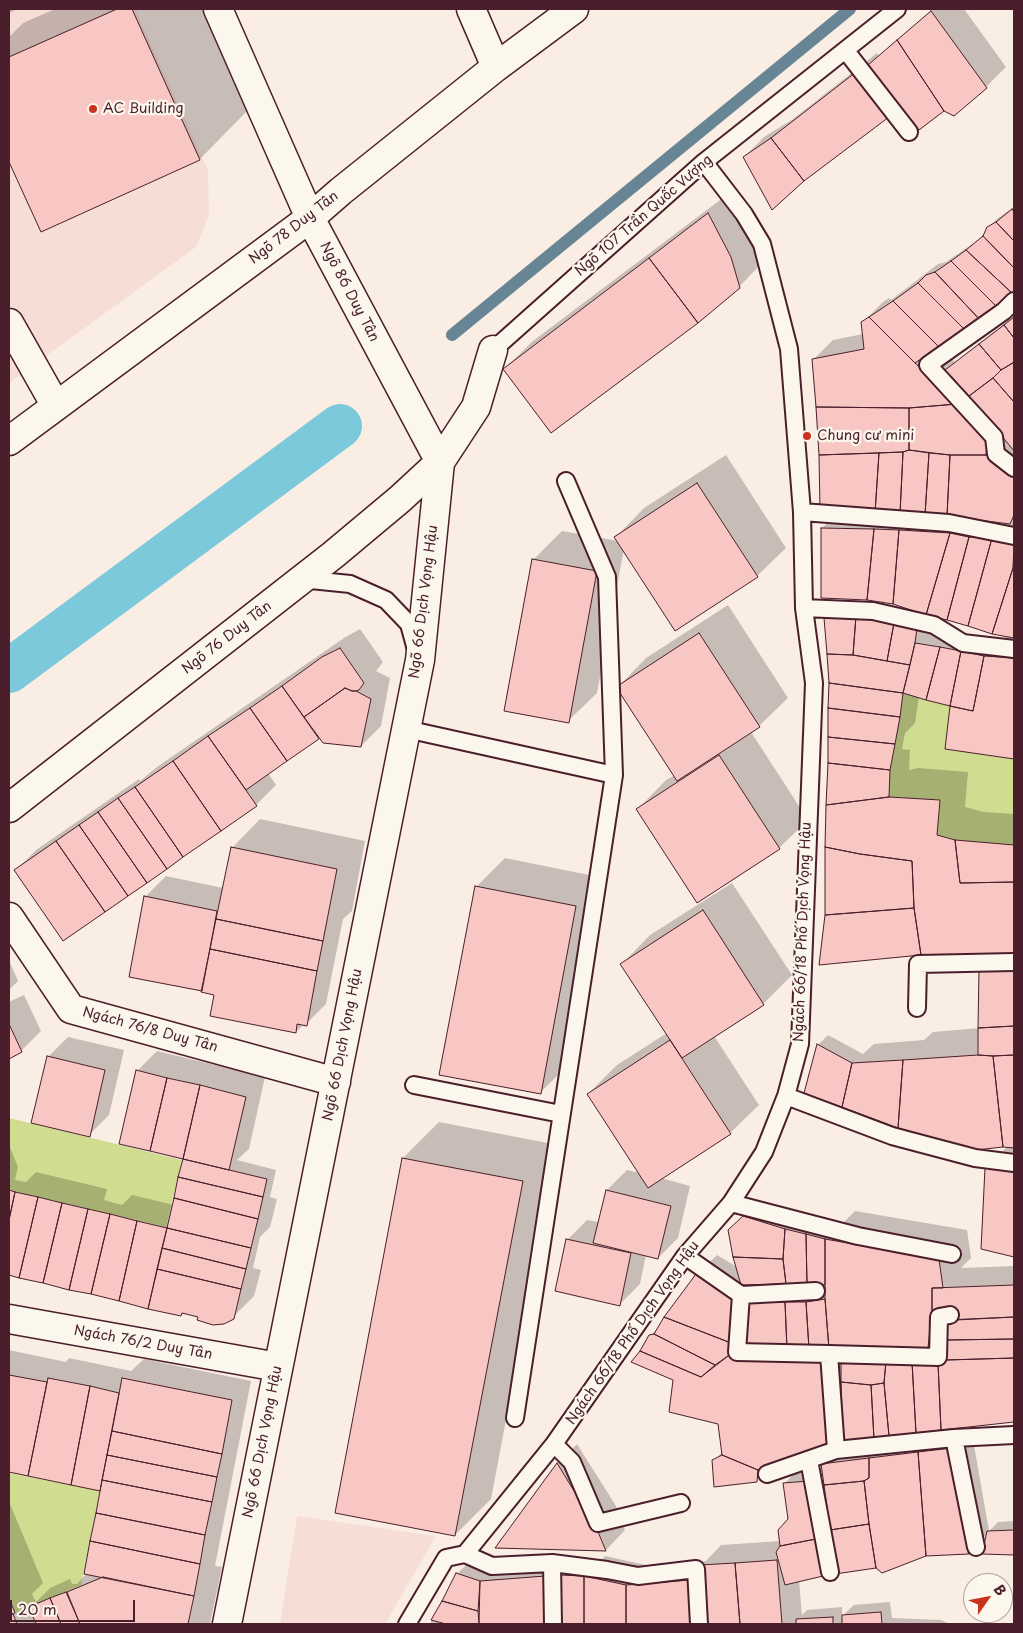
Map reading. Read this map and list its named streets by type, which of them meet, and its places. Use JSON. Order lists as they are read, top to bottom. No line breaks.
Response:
{"streets":{"street":["Ngõ 107 Trần Quốc Vượng","Ngõ 78 Duy Tân","Ngõ 86 Duy Tân","Ngõ 66 Dịch Vọng Hậu","Ngõ 76 Duy Tân","Ngách 76/8 Duy Tân","Ngách 76/2 Duy Tân"],"lane":["Ngách 66/18 Phố Dịch Vọng Hậu"]},"crossings":[["Ngõ 107 Trần Quốc Vượng","Ngõ 86 Duy Tân"],["Ngõ 107 Trần Quốc Vượng","Ngõ 66 Dịch Vọng Hậu"],["Ngõ 107 Trần Quốc Vượng","Ngõ 76 Duy Tân"],["Ngõ 107 Trần Quốc Vượng","Ngách 66/18 Phố Dịch Vọng Hậu"],["Ngõ 78 Duy Tân","Ngõ 86 Duy Tân"],["Ngõ 86 Duy Tân","Ngõ 66 Dịch Vọng Hậu"],["Ngõ 86 Duy Tân","Ngõ 76 Duy Tân"],["Ngõ 66 Dịch Vọng Hậu","Ngõ 76 Duy Tân"],["Ngõ 66 Dịch Vọng Hậu","Ngách 76/8 Duy Tân"],["Ngõ 66 Dịch Vọng Hậu","Ngách 76/2 Duy Tân"]],"places":["AC Building","Chung cư mini"],"scale_bar":"20 m","north":"top right"}
